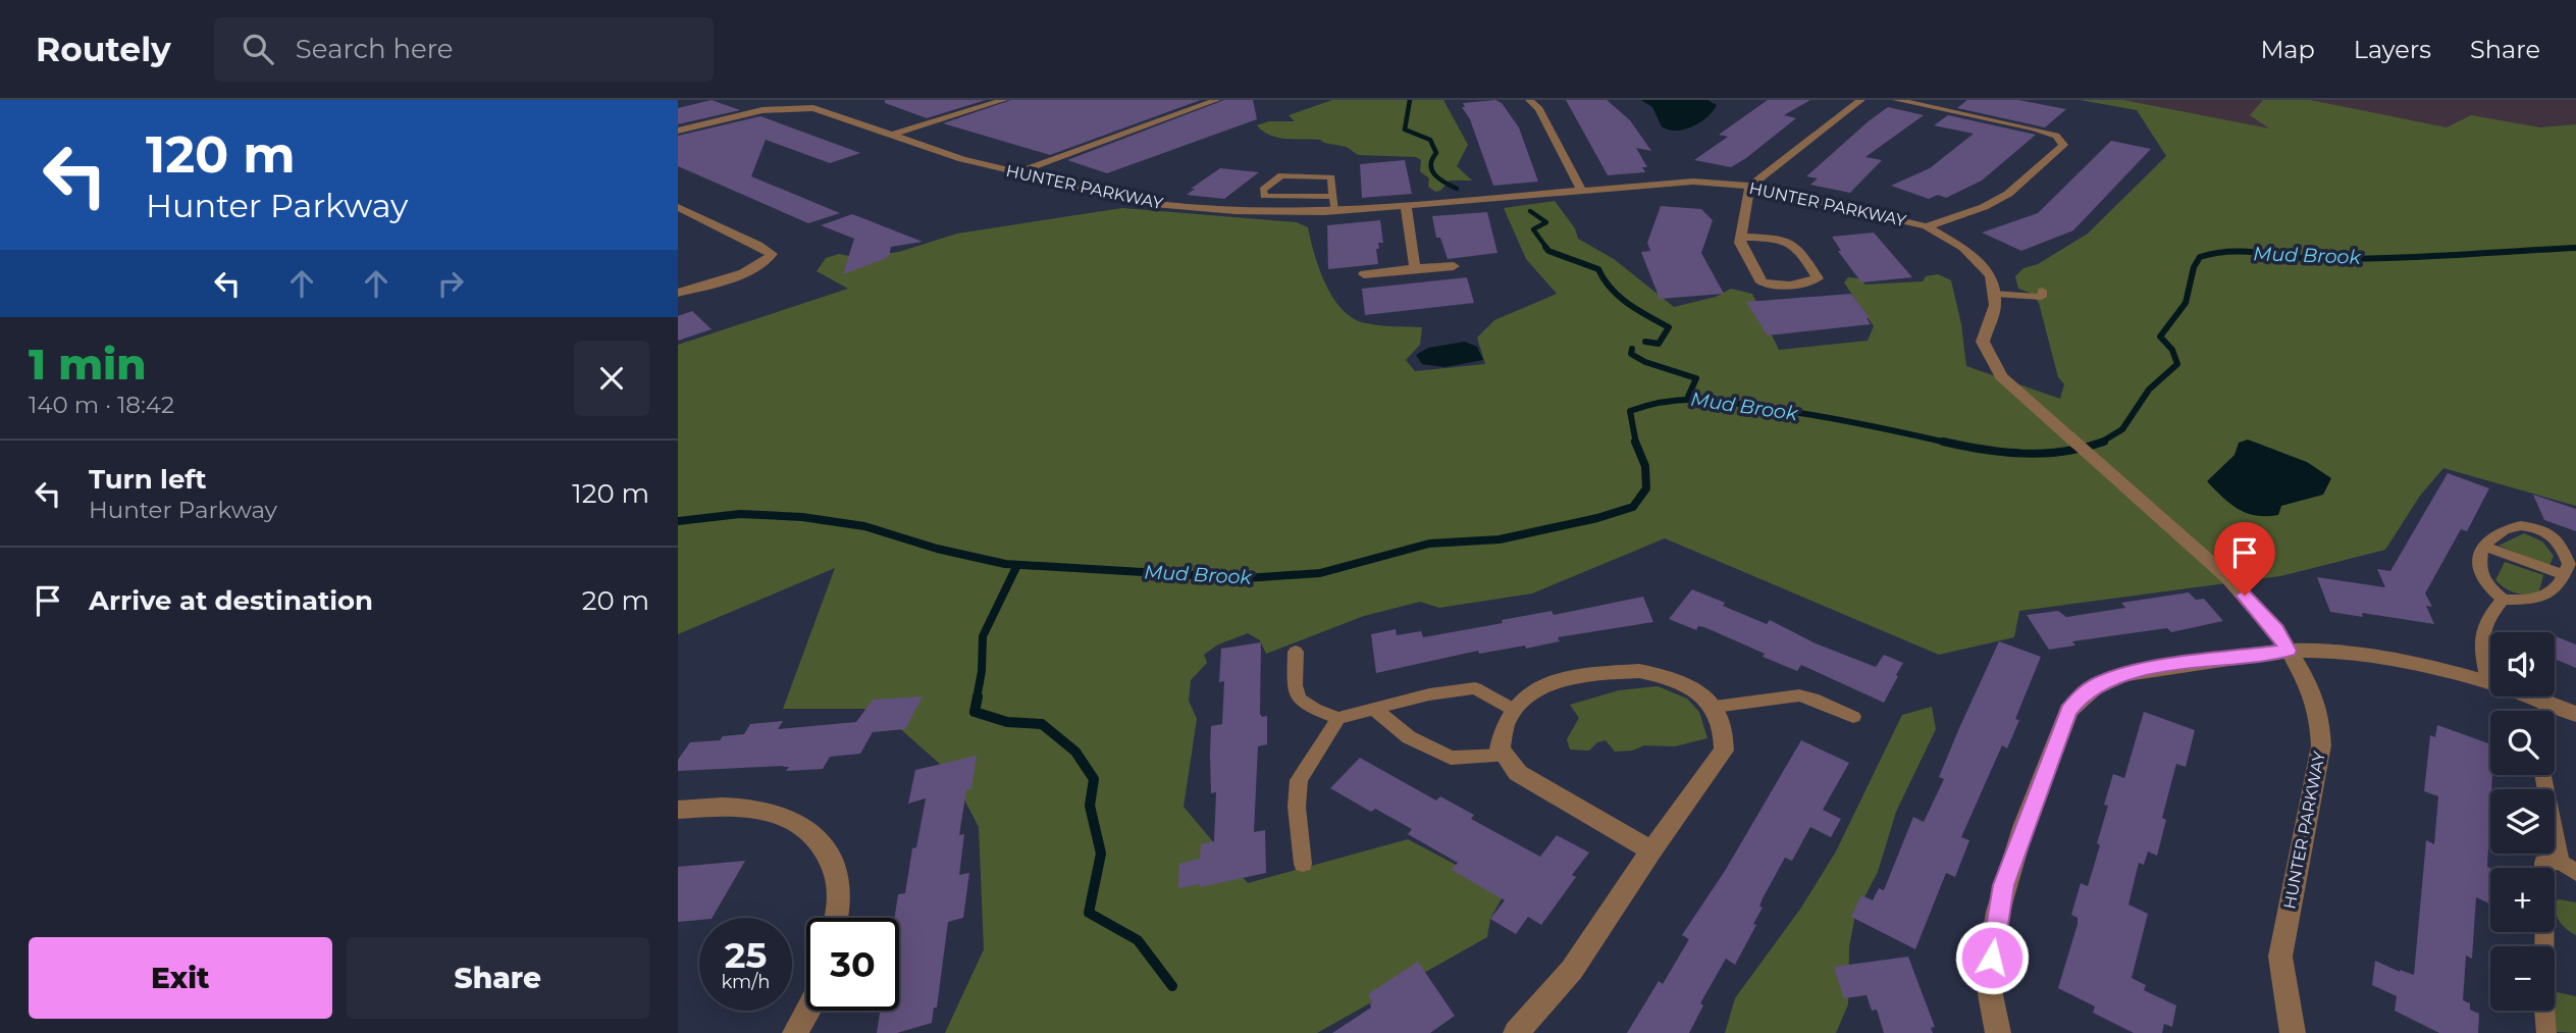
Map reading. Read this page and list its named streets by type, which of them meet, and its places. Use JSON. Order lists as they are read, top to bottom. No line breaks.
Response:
{"streets":{"street":["HUNTER PARKWAY"]},"water":["Mud Brook"],"page":{"header":"Routely","search":"Search here","nav":["Map","Layers","Share"],"turn":["120 m","Hunter Parkway"],"heading":["1 min","140 m · 18:42"],"list":[{"name":"Turn left","note":"Hunter Parkway","value":"120 m"},{"name":"Arrive at destination","value":"20 m"}],"map_buttons":["+","−"],"speed":"25 km/h","limit":"30","buttons":["Exit","Share"]}}
